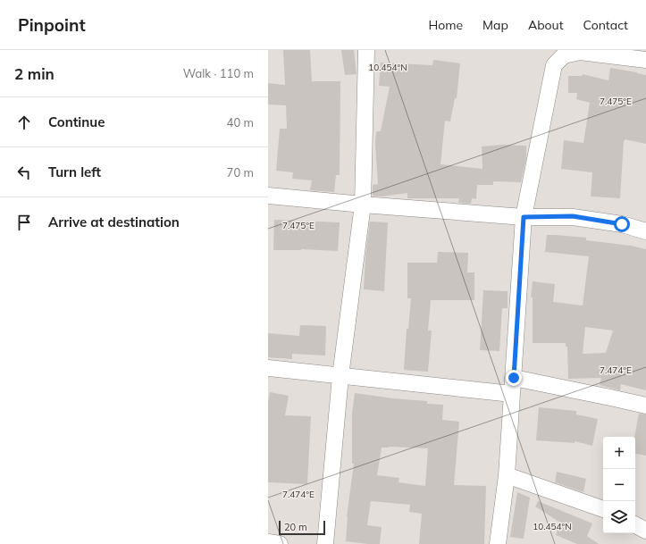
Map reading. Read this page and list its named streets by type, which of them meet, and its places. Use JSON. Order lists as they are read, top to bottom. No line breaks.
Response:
{"scale_bar":"20 m","page":{"header":"Pinpoint","nav":["Home","Map","About","Contact"],"heading":["2 min","Walk · 110 m"],"list":[["Continue","40 m"],["Turn left","70 m"],"Arrive at destination"],"map_buttons":["+","−"],"scale":"20 m"},"coordinates":["10.454°N","7.475°E","7.474°E"]}
